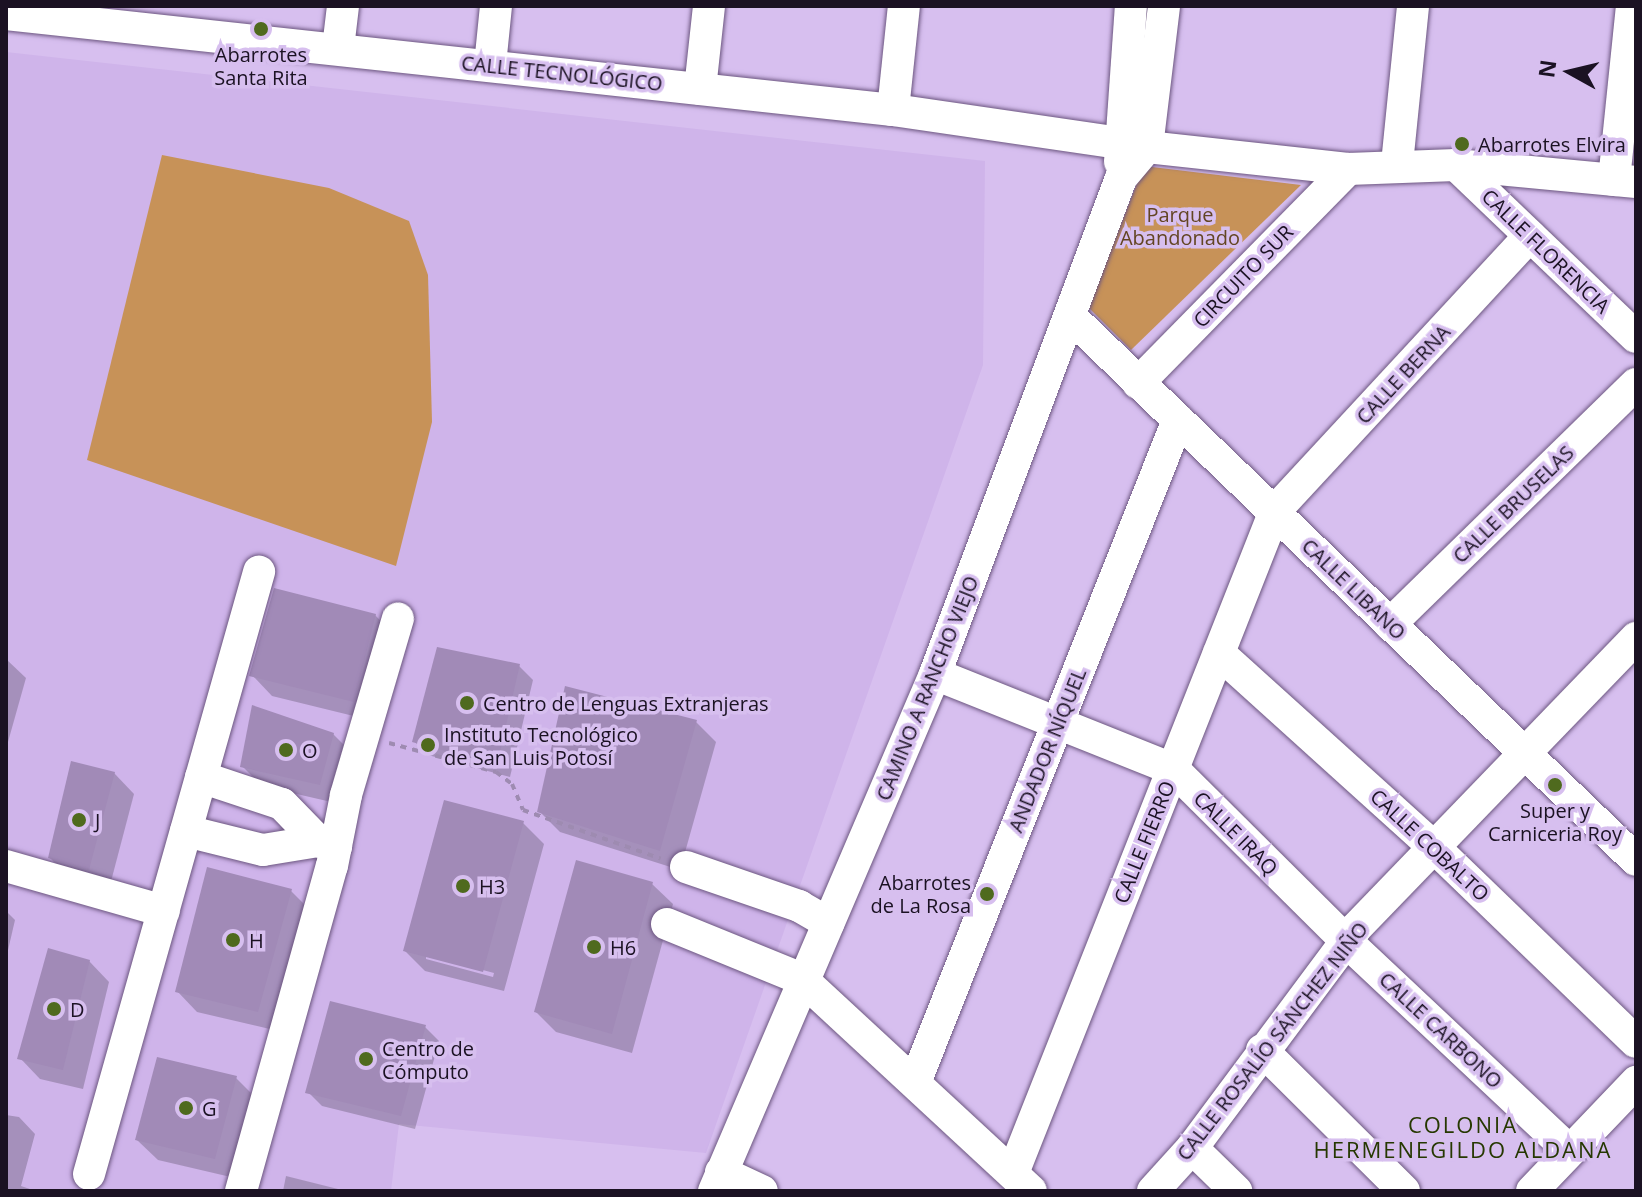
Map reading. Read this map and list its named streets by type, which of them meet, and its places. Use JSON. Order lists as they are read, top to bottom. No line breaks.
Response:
{"streets":{"street":["CALLE TECNOLÓGICO","CALLE FLORENCIA","CIRCUITO SUR","CALLE BERNA","CALLE BRUSELAS","CALLE LIBANO","CAMINO A RANCHO VIEJO","ANDADOR NÍQUEL","CALLE IRAQ","CALLE FIERRO","CALLE COBALTO","CALLE CARBONO","CALLE ROSALÍO SÁNCHEZ NIÑO"]},"crossings":[["CALLE TECNOLÓGICO","CALLE FLORENCIA"],["CALLE TECNOLÓGICO","CIRCUITO SUR"],["CALLE TECNOLÓGICO","CAMINO A RANCHO VIEJO"],["CALLE FLORENCIA","CALLE BERNA"],["CIRCUITO SUR","CALLE LIBANO"],["CALLE BERNA","CALLE LIBANO"],["CALLE BERNA","CALLE FIERRO"],["CALLE BRUSELAS","CALLE LIBANO"],["CALLE LIBANO","CAMINO A RANCHO VIEJO"],["CALLE LIBANO","ANDADOR NÍQUEL"],["CALLE LIBANO","CALLE FIERRO"],["CALLE LIBANO","CALLE ROSALÍO SÁNCHEZ NIÑO"],["CAMINO A RANCHO VIEJO","CALLE IRAQ"],["ANDADOR NÍQUEL","CALLE IRAQ"],["CALLE IRAQ","CALLE FIERRO"],["CALLE IRAQ","CALLE CARBONO"],["CALLE IRAQ","CALLE ROSALÍO SÁNCHEZ NIÑO"],["CALLE FIERRO","CALLE COBALTO"],["CALLE COBALTO","CALLE ROSALÍO SÁNCHEZ NIÑO"],["CALLE CARBONO","CALLE ROSALÍO SÁNCHEZ NIÑO"]],"districts":["COLONIA HERMENEGILDO ALDANA"],"parks":["Parque Abandonado"],"places":["Abarrotes Santa Rita","Abarrotes Elvira","Centro de Lenguas Extranjeras","Instituto Tecnológico de San Luis Potosí","O","Super y Carniceria Roy","J","H3","Abarrotes de La Rosa","H","H6","D","Centro de Cómputo","G"],"north":"left"}
